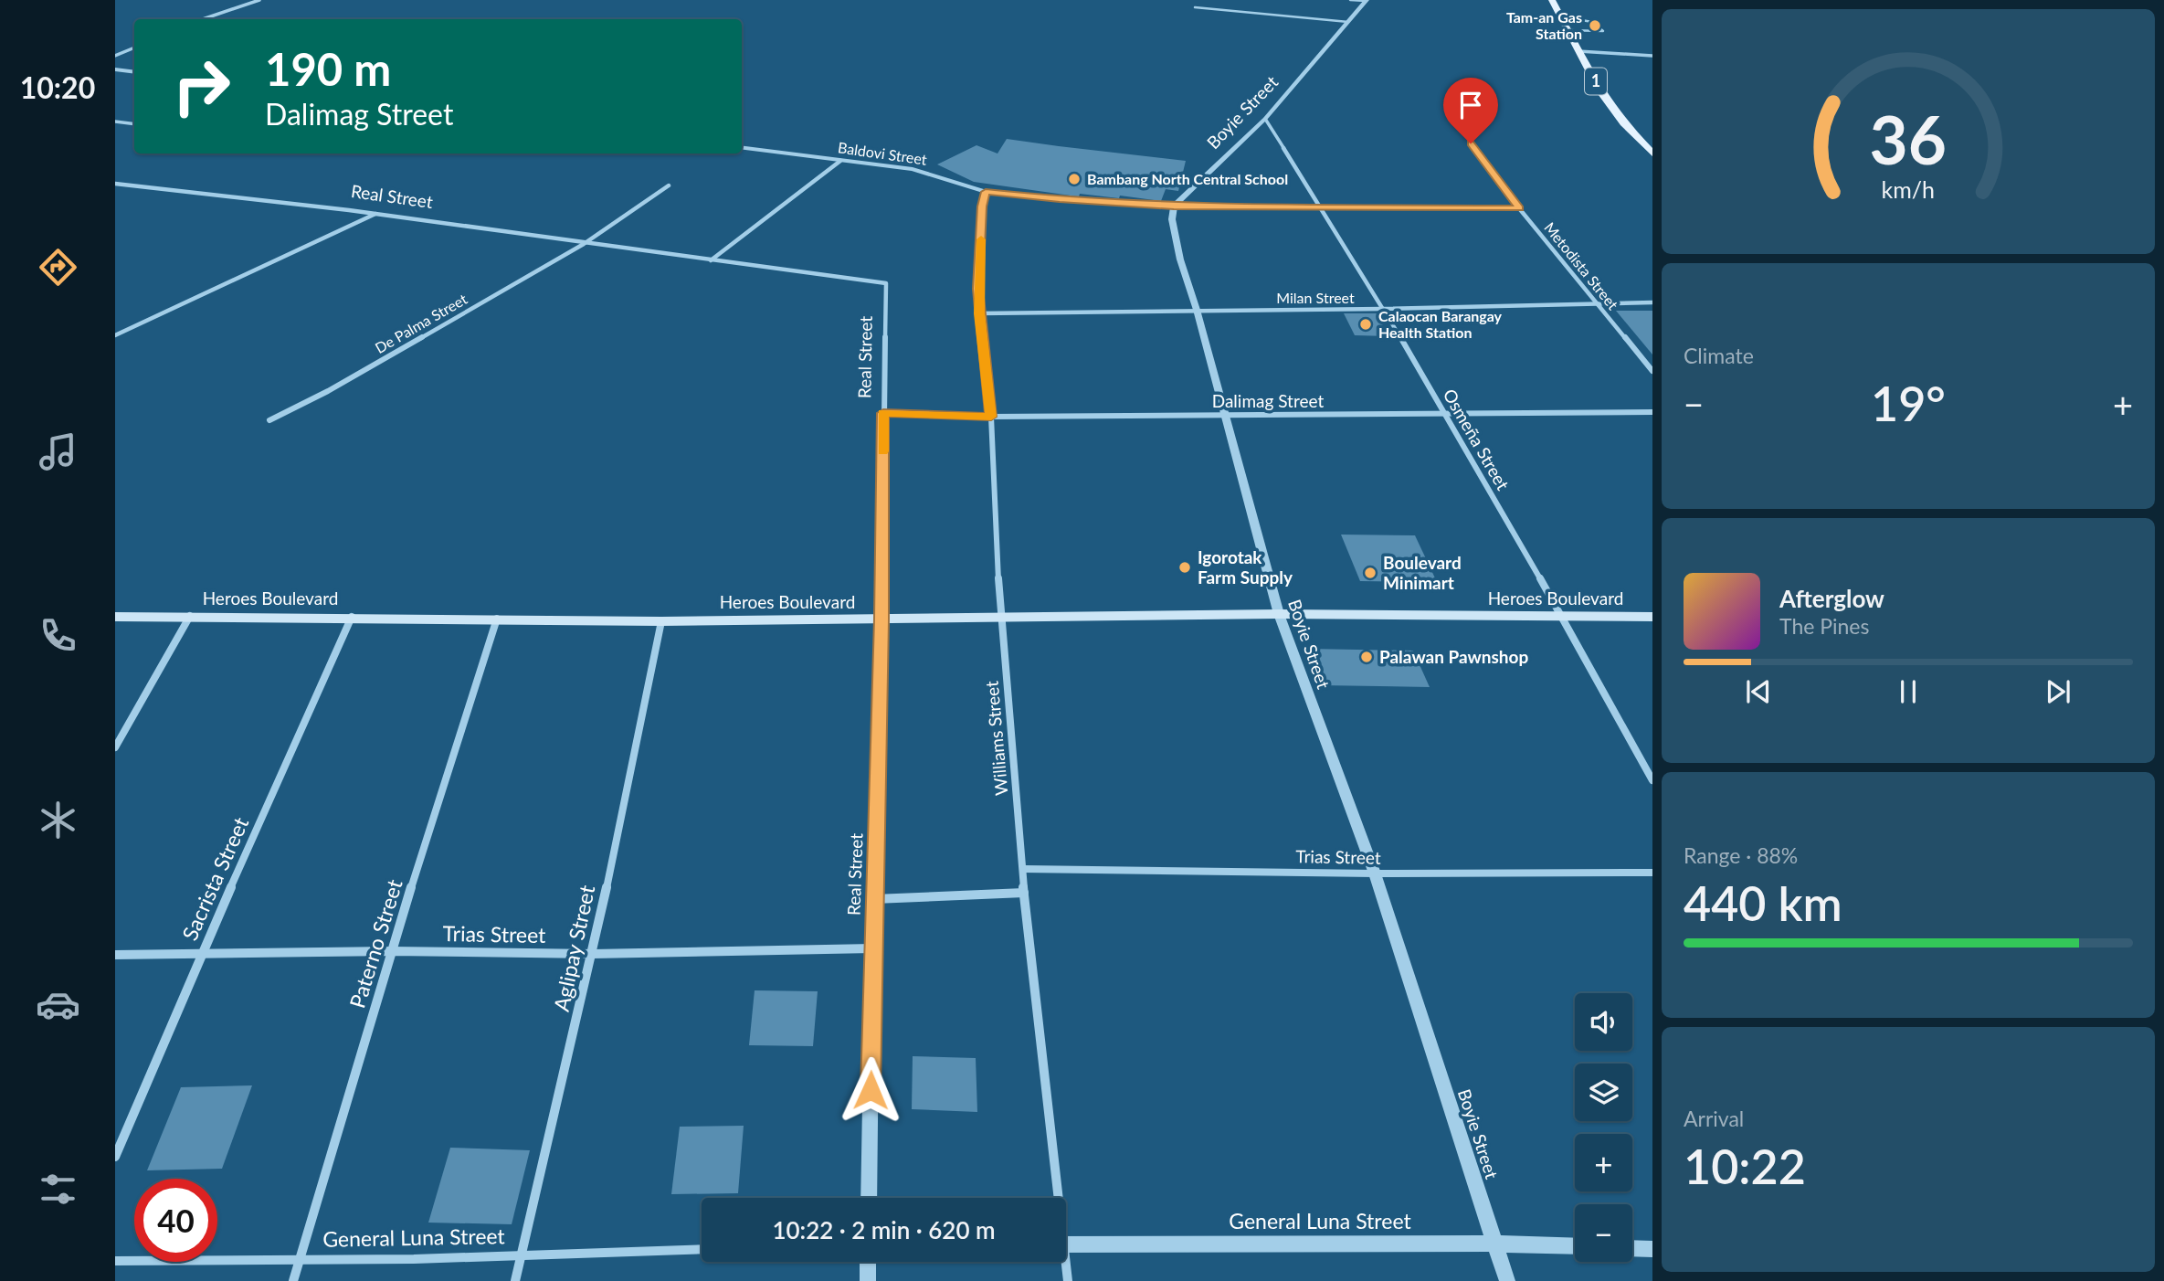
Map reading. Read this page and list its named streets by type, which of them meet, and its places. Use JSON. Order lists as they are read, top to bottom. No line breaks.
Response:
{"streets":{"main road":["1","Heroes Boulevard"],"street":["Boyie Street","Baldovi Street","Real Street","Metodista Street","Milan Street","De Palma Street","Dalimag Street","Osmeña Street","Williams Street","Trias Street","Sacrista Street","Paterno Street","Aglipay Street","General Luna Street"]},"crossings":[["Boyie Street","Baldovi Street"],["Boyie Street","Milan Street"],["Boyie Street","Dalimag Street"],["Boyie Street","Osmeña Street"],["Boyie Street","Heroes Boulevard"],["Boyie Street","Trias Street"],["Boyie Street","General Luna Street"],["Baldovi Street","Metodista Street"],["Baldovi Street","Osmeña Street"],["Baldovi Street","Williams Street"],["Real Street","De Palma Street"],["Real Street","Dalimag Street"],["Real Street","Heroes Boulevard"],["Real Street","Trias Street"],["Metodista Street","Milan Street"],["Milan Street","Osmeña Street"],["Milan Street","Williams Street"],["Dalimag Street","Osmeña Street"],["Dalimag Street","Williams Street"],["Osmeña Street","Heroes Boulevard"],["Heroes Boulevard","Williams Street"],["Heroes Boulevard","Sacrista Street"],["Heroes Boulevard","Paterno Street"],["Heroes Boulevard","Aglipay Street"],["Williams Street","Trias Street"],["Trias Street","Sacrista Street"],["Trias Street","Paterno Street"],["Trias Street","Aglipay Street"],["Paterno Street","General Luna Street"],["Aglipay Street","General Luna Street"]],"places":["Tam-an Gas Station","Bambang North Central School","Calaocan Barangay Health Station","Igorotak Farm Supply","Boulevard Minimart","Palawan Pawnshop"],"page":{"tabs":"10:20","turn":["190 m","Dalimag Street"],"tile":["Climate",["Range · 88%","440 km"],["Arrival","10:22"]],"heat":["−","19°","+"],"song":["Afterglow","The Pines"],"map_buttons":["+","−"],"limit":"40","trip":"10:22 · 2 min · 620 m","gauge":["36","km/h"]}}
